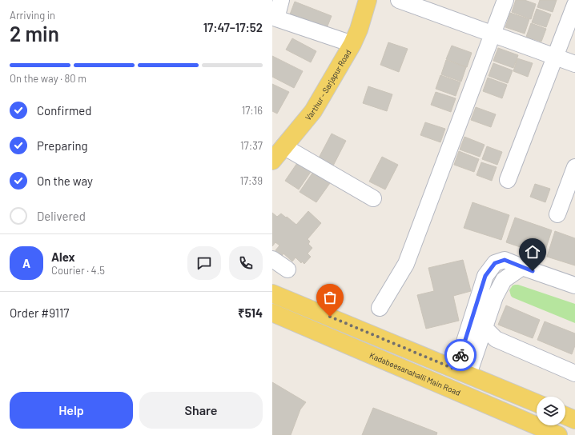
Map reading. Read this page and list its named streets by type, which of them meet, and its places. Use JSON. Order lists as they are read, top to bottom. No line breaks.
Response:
{"streets":{"main road":["Varthur - Sarjapur Road","Kadabeesanahalli Main Road"]},"page":{"heading":["2 min","Arriving in","17:47–17:52"],"panel":["Alex","Courier · 4.5","Order #9117","₹514"],"bar":"On the way · 80 m","list":[["Confirmed","17:16"],["Preparing","17:37"],["On the way","17:39"],"Delivered"],"round":"A","buttons":["Help","Share"]}}
